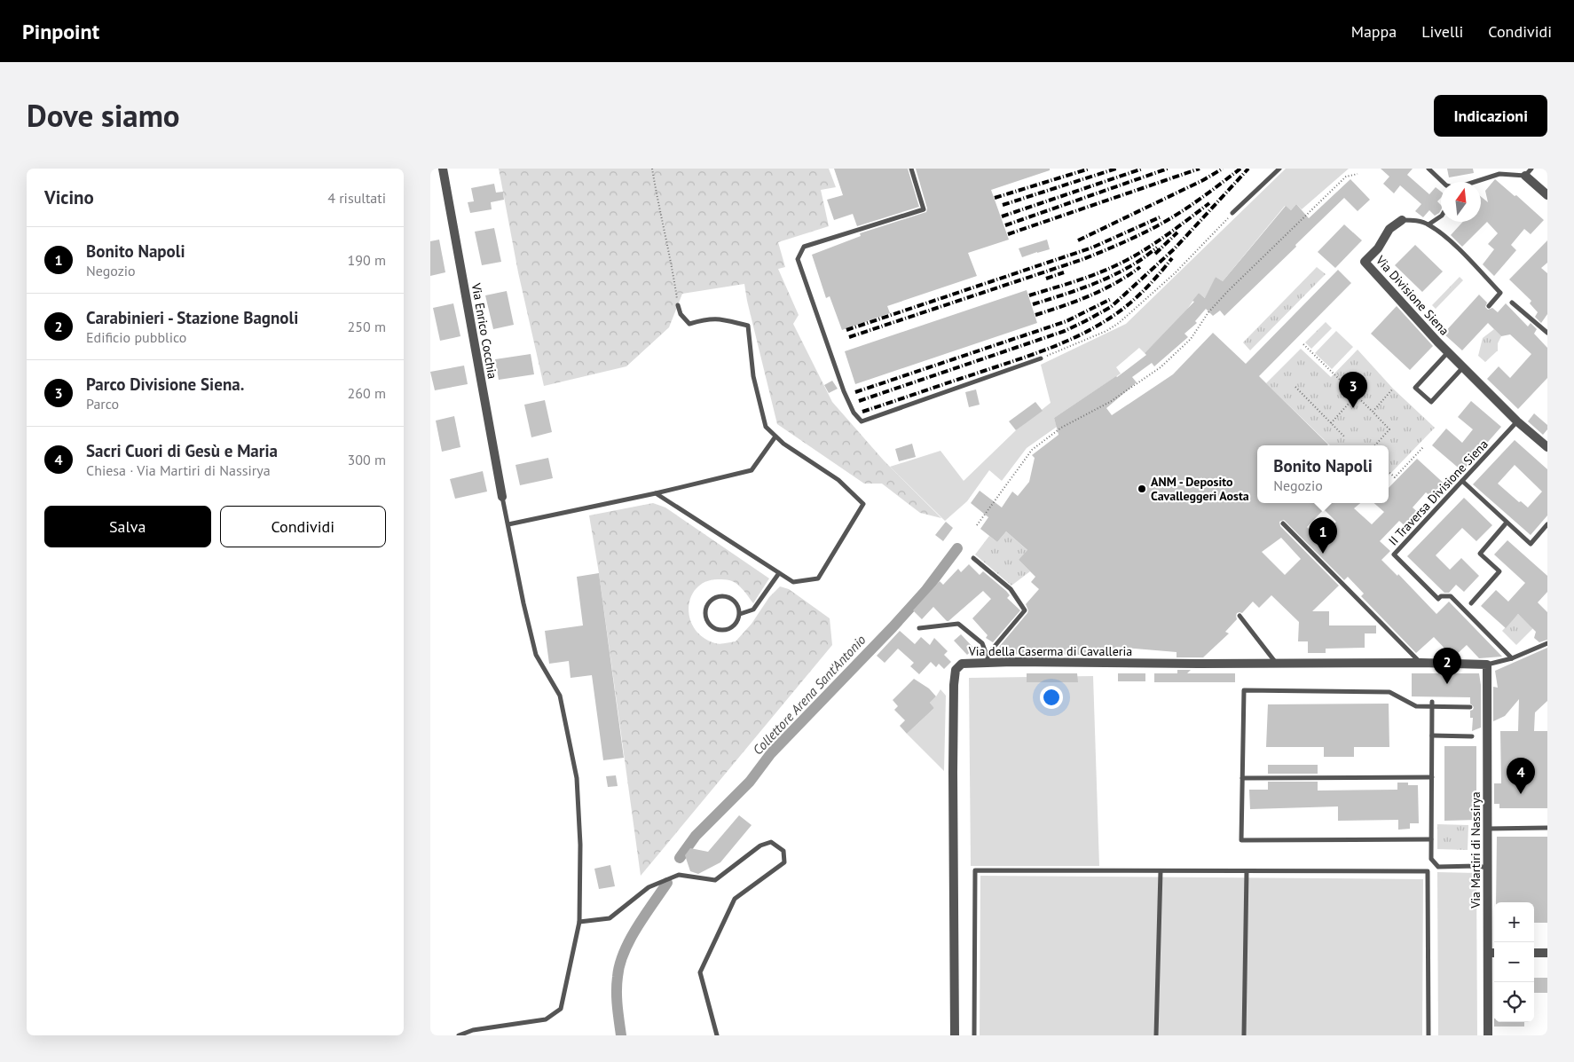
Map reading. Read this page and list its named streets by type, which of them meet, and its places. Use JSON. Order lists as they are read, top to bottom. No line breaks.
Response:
{"streets":{"street":["Via Divisione Siena","Via Enrico Cocchia","Via della Caserma di Cavalleria","Via Martiri di Nassirya"],"lane":["II Traversa Divisione Siena"]},"crossings":[["Via Divisione Siena","II Traversa Divisione Siena"],["Via della Caserma di Cavalleria","Via Martiri di Nassirya"]],"water":["Collettore Arena Sant'Antonio"],"places":["ANM - Deposito Cavalleggeri Aosta"],"north":"top","page":{"header":"Pinpoint","nav":["Mappa","Livelli","Condividi"],"title":"Dove siamo","buttons":["Indicazioni",["Salva","Condividi"]],"heading":["Vicino","4 risultati"],"list":[{"mark":"1","name":"Bonito Napoli","note":"Negozio","value":"190 m"},{"mark":"2","name":"Carabinieri - Stazione Bagnoli","note":"Edificio pubblico","value":"250 m"},{"mark":"3","name":"Parco Divisione Siena.","note":"Parco","value":"260 m"},{"mark":"4","name":"Sacri Cuori di Gesù e Maria","note":"Chiesa · Via Martiri di Nassirya","value":"300 m"}],"pins":["3","1","2","4"],"popup":["Bonito Napoli","Negozio"],"map_buttons":["+","−"]}}
